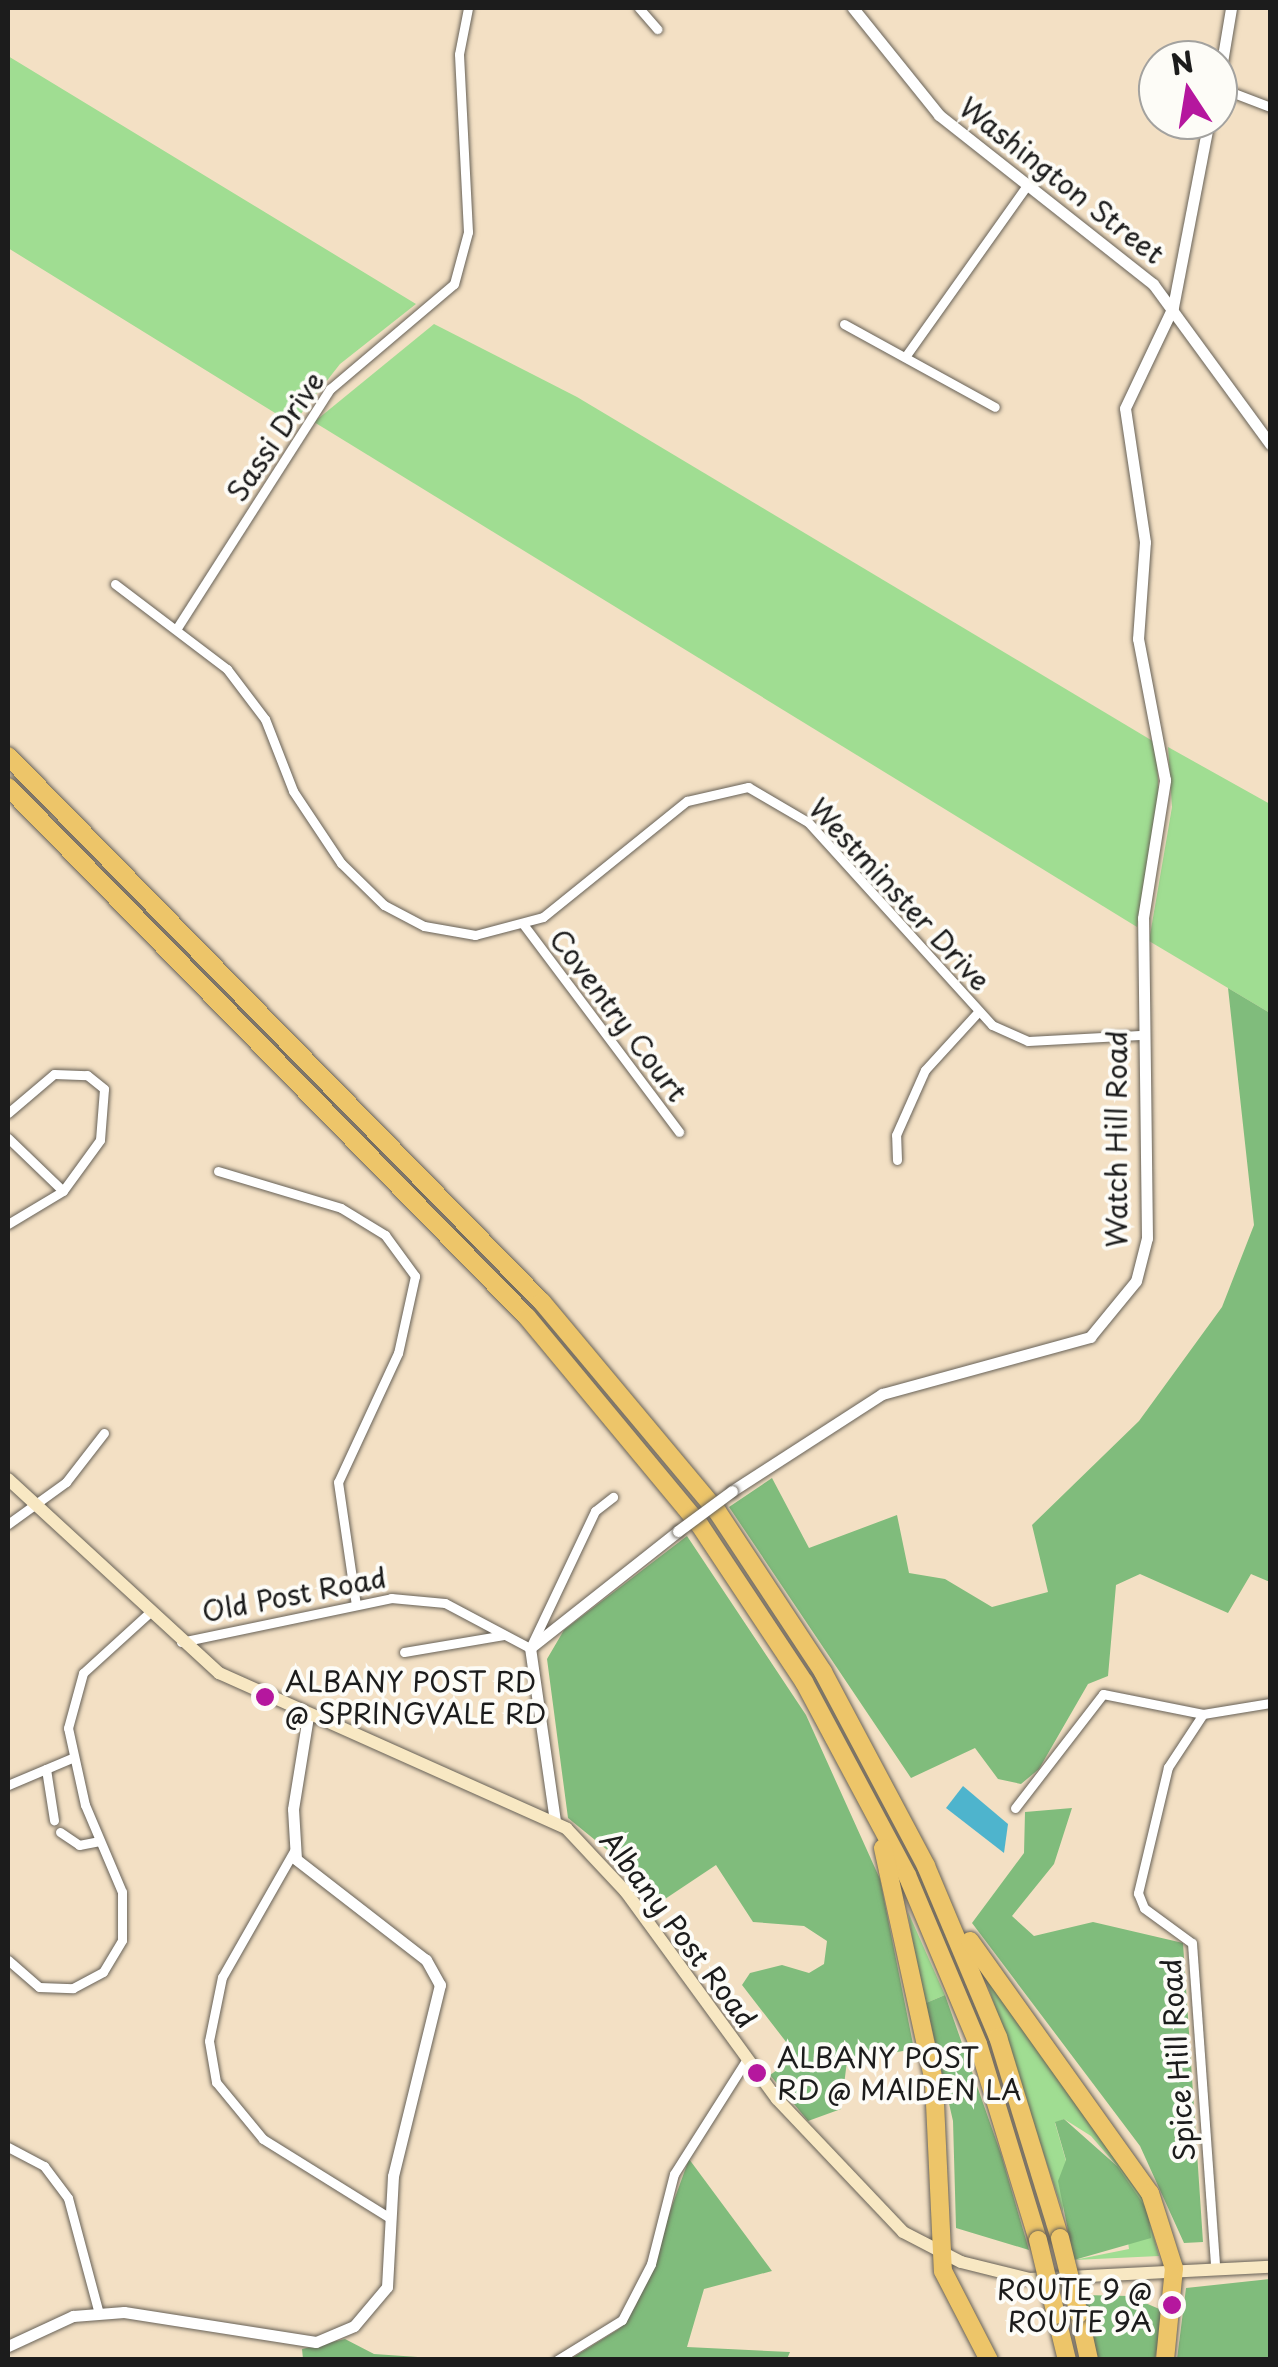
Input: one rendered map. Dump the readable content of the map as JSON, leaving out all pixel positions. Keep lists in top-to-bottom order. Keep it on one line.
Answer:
{"streets":{"main road":["Albany Post Road"],"street":["Washington Street","Sassi Drive","Westminster Drive","Coventry Court","Watch Hill Road","Old Post Road","Spice Hill Road"]},"crossings":[["Washington Street","Watch Hill Road"],["Sassi Drive","Westminster Drive"],["Westminster Drive","Coventry Court"],["Westminster Drive","Watch Hill Road"],["Watch Hill Road","Old Post Road"],["Old Post Road","Albany Post Road"],["Albany Post Road","Spice Hill Road"]],"places":["ALBANY POST RD @ SPRINGVALE RD","ALBANY POST RD @ MAIDEN LA","ROUTE 9 @ ROUTE 9A"],"north":"top"}
